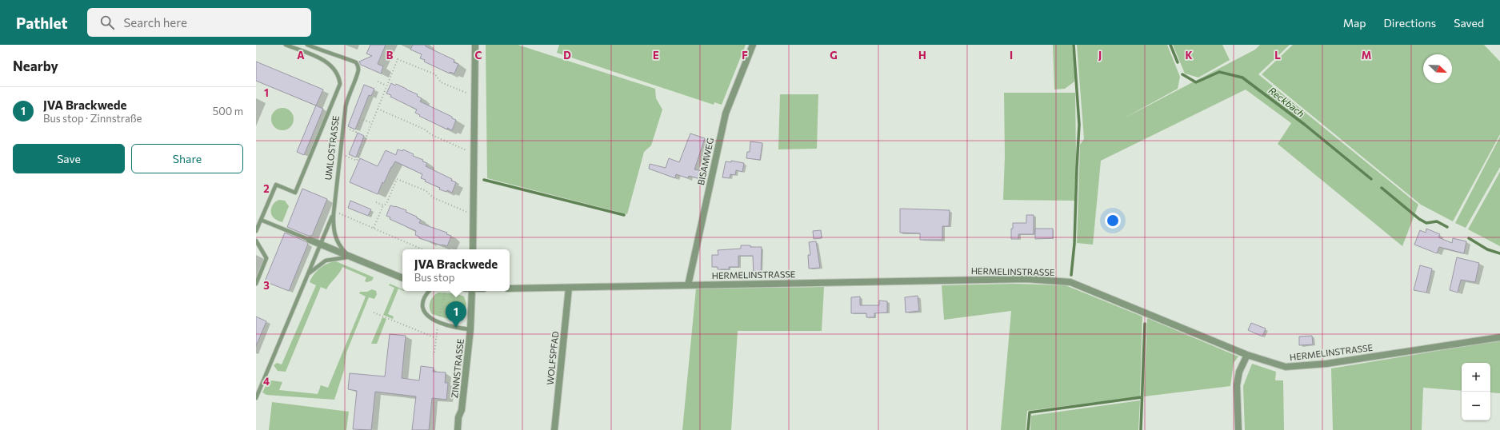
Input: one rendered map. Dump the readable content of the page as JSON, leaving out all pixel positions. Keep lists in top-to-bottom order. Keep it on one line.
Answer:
{"streets":{"street":["BISAMWEG","HERMELINSTRASSE","WOLFSPFAD","ZINNSTRASSE"],"lane":["UMLOSTRASSE"]},"crossings":[["BISAMWEG","HERMELINSTRASSE"],["HERMELINSTRASSE","WOLFSPFAD"]],"water":["Reckbach"],"north":"bottom right","page":{"header":"Pathlet","search":"Search here","nav":["Map","Directions","Saved"],"heading":"Nearby","list":[{"mark":"1","name":"JVA Brackwede","note":"Bus stop · Zinnstraße","value":"500 m"}],"buttons":["Save","Share"],"popup":["JVA Brackwede","Bus stop"],"pins":"1","map_buttons":["+","−"]},"grid":{"columns":["A","B","C","D","E","F","G","H","I","J","K","L","M"],"rows":["1","2","3","4"]}}
